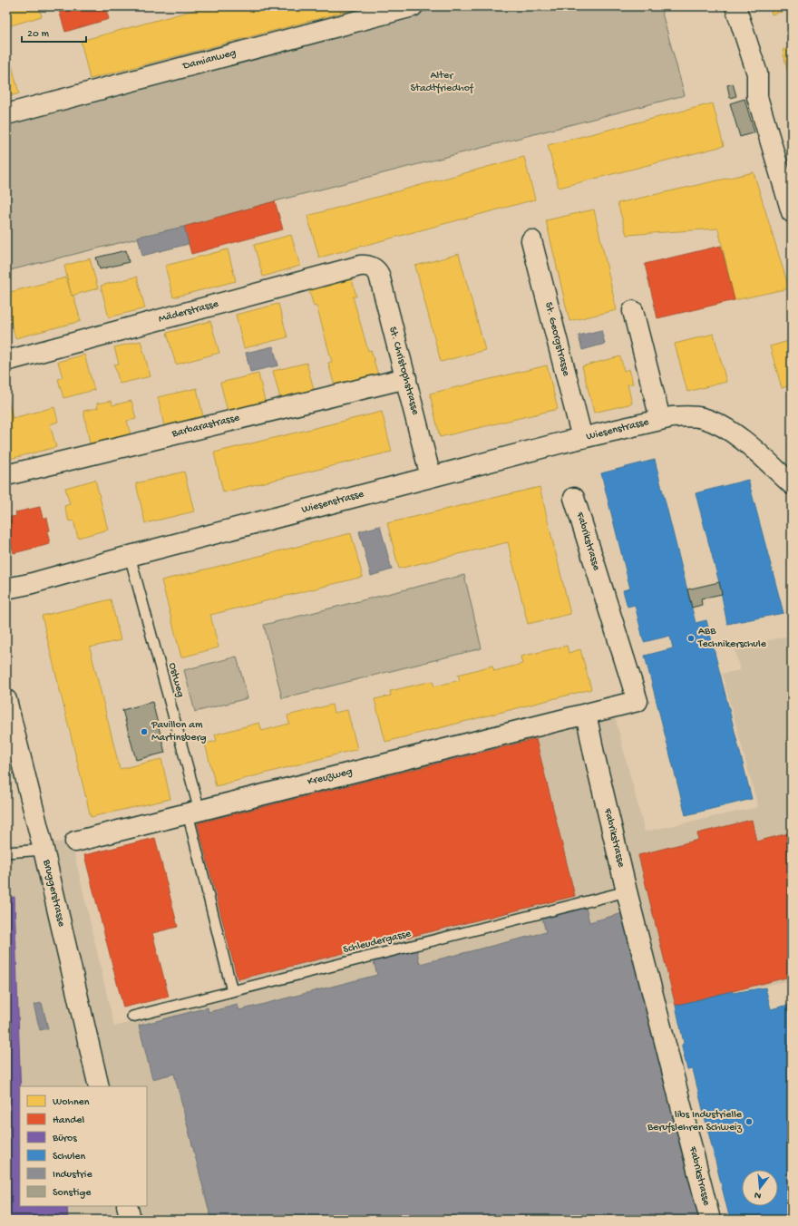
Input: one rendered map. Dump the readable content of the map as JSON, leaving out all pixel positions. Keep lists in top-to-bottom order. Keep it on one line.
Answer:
{"streets":{"street":["Damianweg","Mäderstrasse","St. Georgstrasse","St. Christophstrasse","Barbarastrasse","Wiesenstrasse","Fabrikstrasse","Kreuzweg","Bruggerstrasse"],"lane":["Ostweg","Schleudergasse"]},"crossings":[["Mäderstrasse","St. Christophstrasse"],["St. Georgstrasse","Wiesenstrasse"],["St. Christophstrasse","Barbarastrasse"],["St. Christophstrasse","Wiesenstrasse"],["Wiesenstrasse","Ostweg"],["Fabrikstrasse","Kreuzweg"],["Fabrikstrasse","Schleudergasse"],["Ostweg","Kreuzweg"],["Ostweg","Schleudergasse"]],"parks":["Alter Stadtfriedhof"],"places":["ABB Technikerschule","Pavillon am Martinsberg","libs Industrielle Berufslehren Schweiz"],"legend":["Wohnen","Handel","Büros","Schulen","Industrie","Sonstige"],"scale_bar":"20 m","north":"bottom"}
